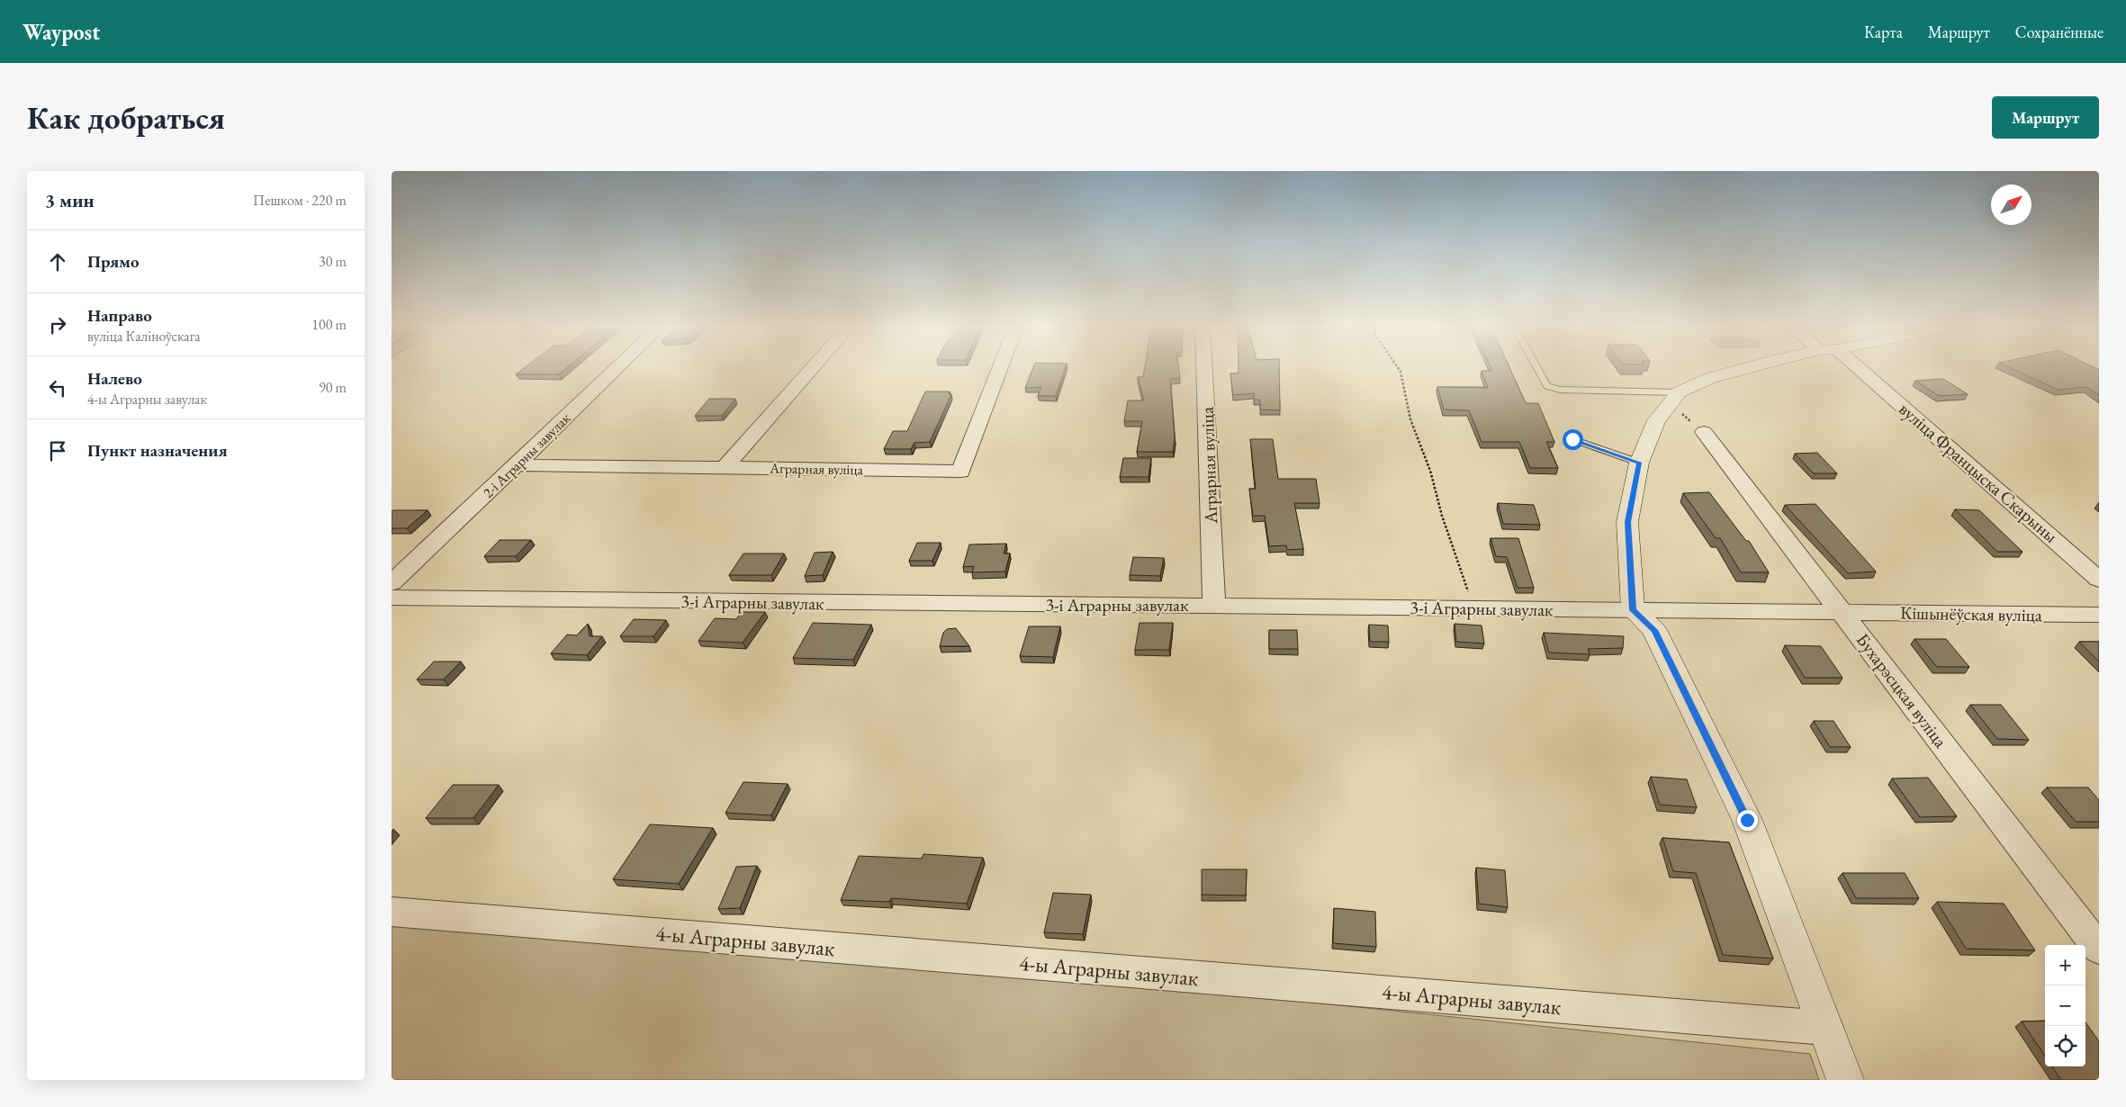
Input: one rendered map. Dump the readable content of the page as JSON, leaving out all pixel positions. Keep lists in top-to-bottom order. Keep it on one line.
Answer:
{"streets":{"street":["2-і Аграрны завулак","Аграрная вуліца","вуліца Францыска Скарыны","3-і Аграрны завулак","Кішынёўская вуліца","Бухарэсцкая вуліца","4-ы Аграрны завулак"]},"crossings":[["2-і Аграрны завулак","Аграрная вуліца"],["Аграрная вуліца","3-і Аграрны завулак"],["3-і Аграрны завулак","Кішынёўская вуліца"],["3-і Аграрны завулак","Бухарэсцкая вуліца"],["Кішынёўская вуліца","Бухарэсцкая вуліца"]],"north":"top right","page":{"header":"Waypost","nav":["Карта","Маршрут","Сохранённые"],"buttons":"Маршрут","title":"Как добраться","heading":["3 мин","Пешком · 220 m"],"list":[["Прямо","30 m"],["Направо","вуліца Каліноўскага","100 m"],["Налево","4-ы Аграрны завулак","90 m"],"Пункт назначения"],"map_buttons":["+","−"]}}
